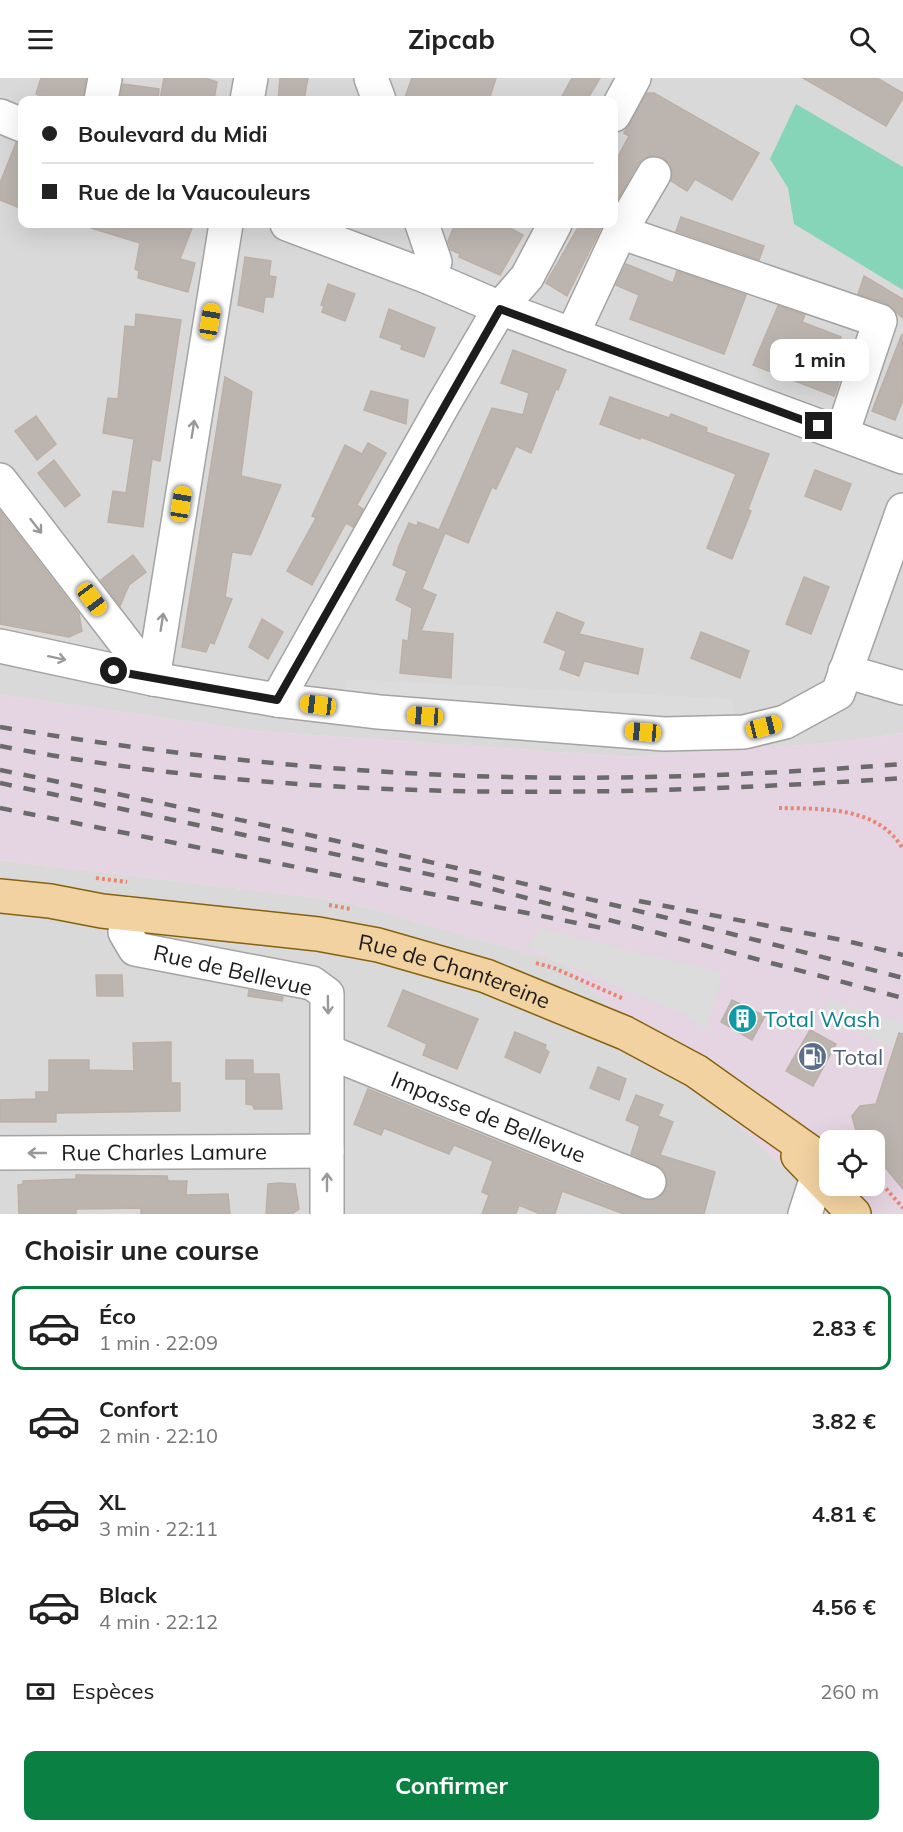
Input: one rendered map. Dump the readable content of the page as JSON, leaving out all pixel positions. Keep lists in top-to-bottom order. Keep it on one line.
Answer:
{"streets":{"main road":["Rue de Chantereine"],"street":["Rue de Bellevue","Impasse de Bellevue","Rue Charles Lamure"]},"crossings":[["Rue de Bellevue","Rue de Chantereine"],["Rue de Bellevue","Impasse de Bellevue"],["Rue de Bellevue","Rue Charles Lamure"]],"one_way":["Rue Charles Lamure"],"places":{"building":["Total Wash"],"fuel station":["Total"]},"page":{"header":"Zipcab","banner":["Boulevard du Midi","Rue de la Vaucouleurs"],"bubble":"1 min","heading":"Choisir une course","list":[{"name":"Éco","note":"1 min · 22:09","value":"2.83 €"},{"name":"Confort","note":"2 min · 22:10","value":"3.82 €"},{"name":"XL","note":"3 min · 22:11","value":"4.81 €"},{"name":"Black","note":"4 min · 22:12","value":"4.56 €"}],"pay":["Espèces","260 m"],"buttons":"Confirmer"}}
